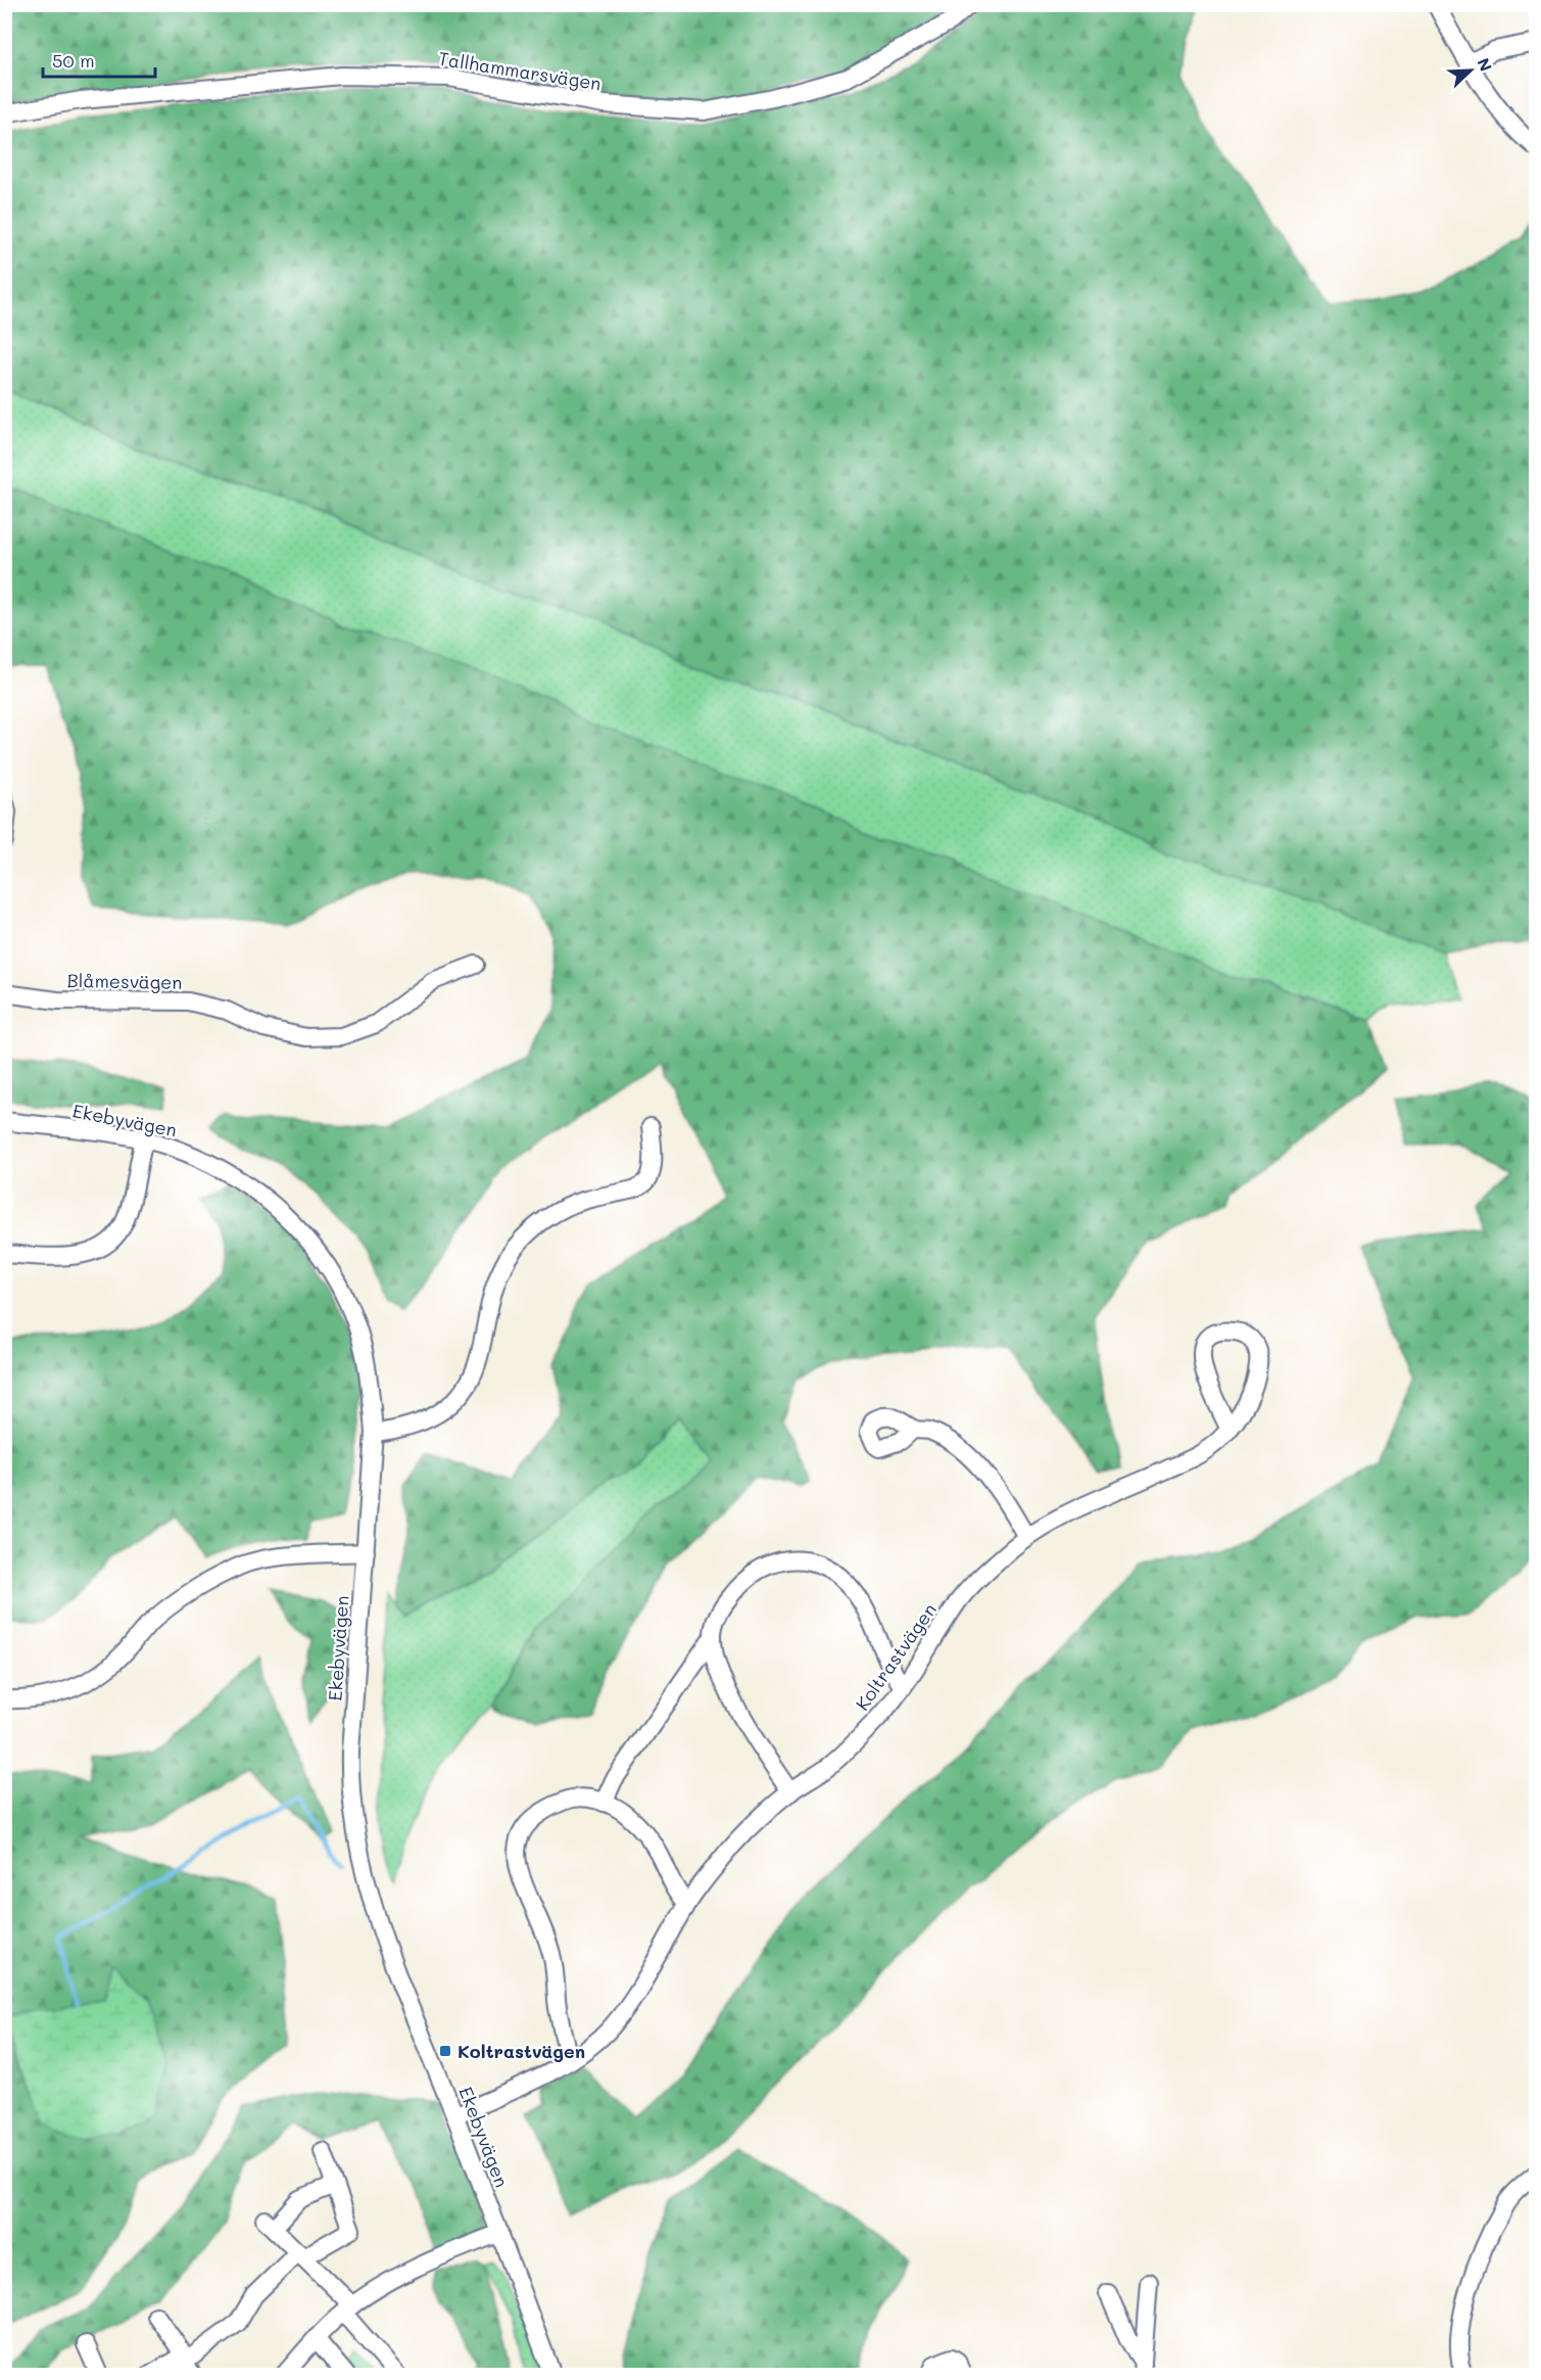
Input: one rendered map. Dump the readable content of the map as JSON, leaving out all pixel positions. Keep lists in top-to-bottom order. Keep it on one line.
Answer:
{"streets":{"street":["Tallhammarsvägen","Blåmesvägen","Ekebyvägen","Koltrastvägen"]},"crossings":[["Ekebyvägen","Koltrastvägen"]],"places":{"transit":["Koltrastvägen"]},"scale_bar":"50 m","north":"top right"}
